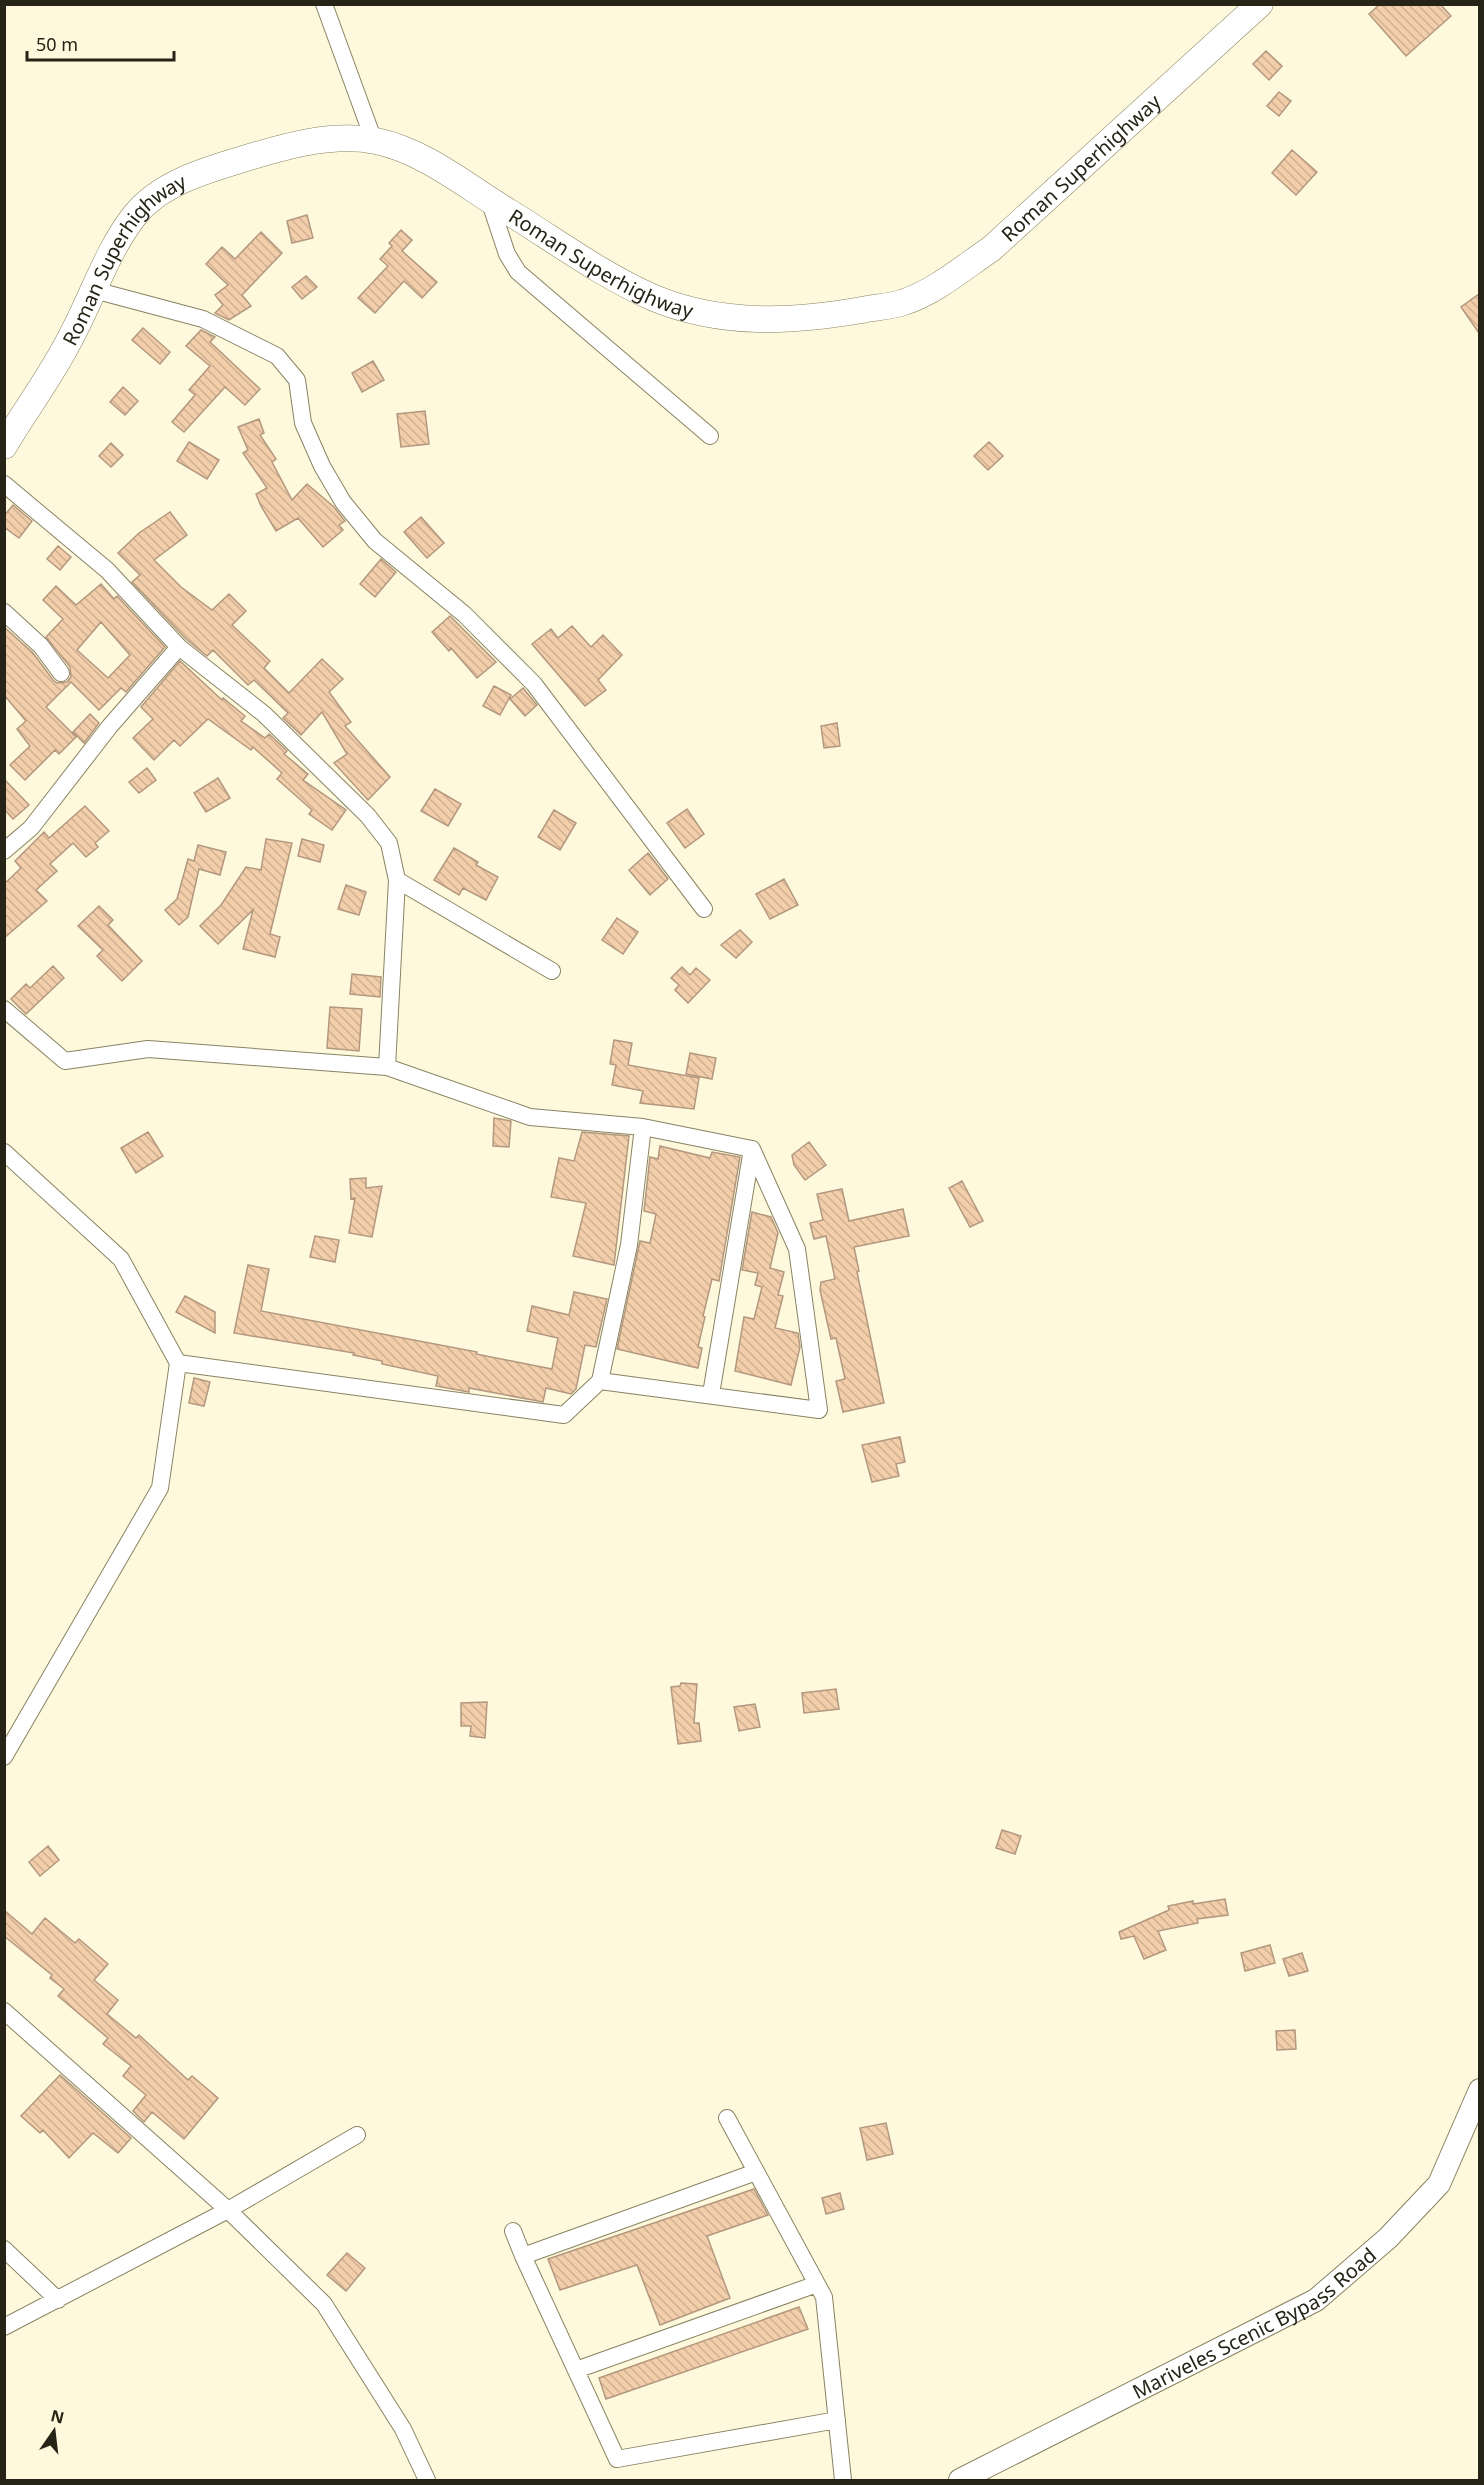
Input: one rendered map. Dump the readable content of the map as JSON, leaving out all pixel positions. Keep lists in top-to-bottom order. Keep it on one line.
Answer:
{"streets":{"main road":["Roman Superhighway","Mariveles Scenic Bypass Road"]},"scale_bar":"50 m","north":"top"}
